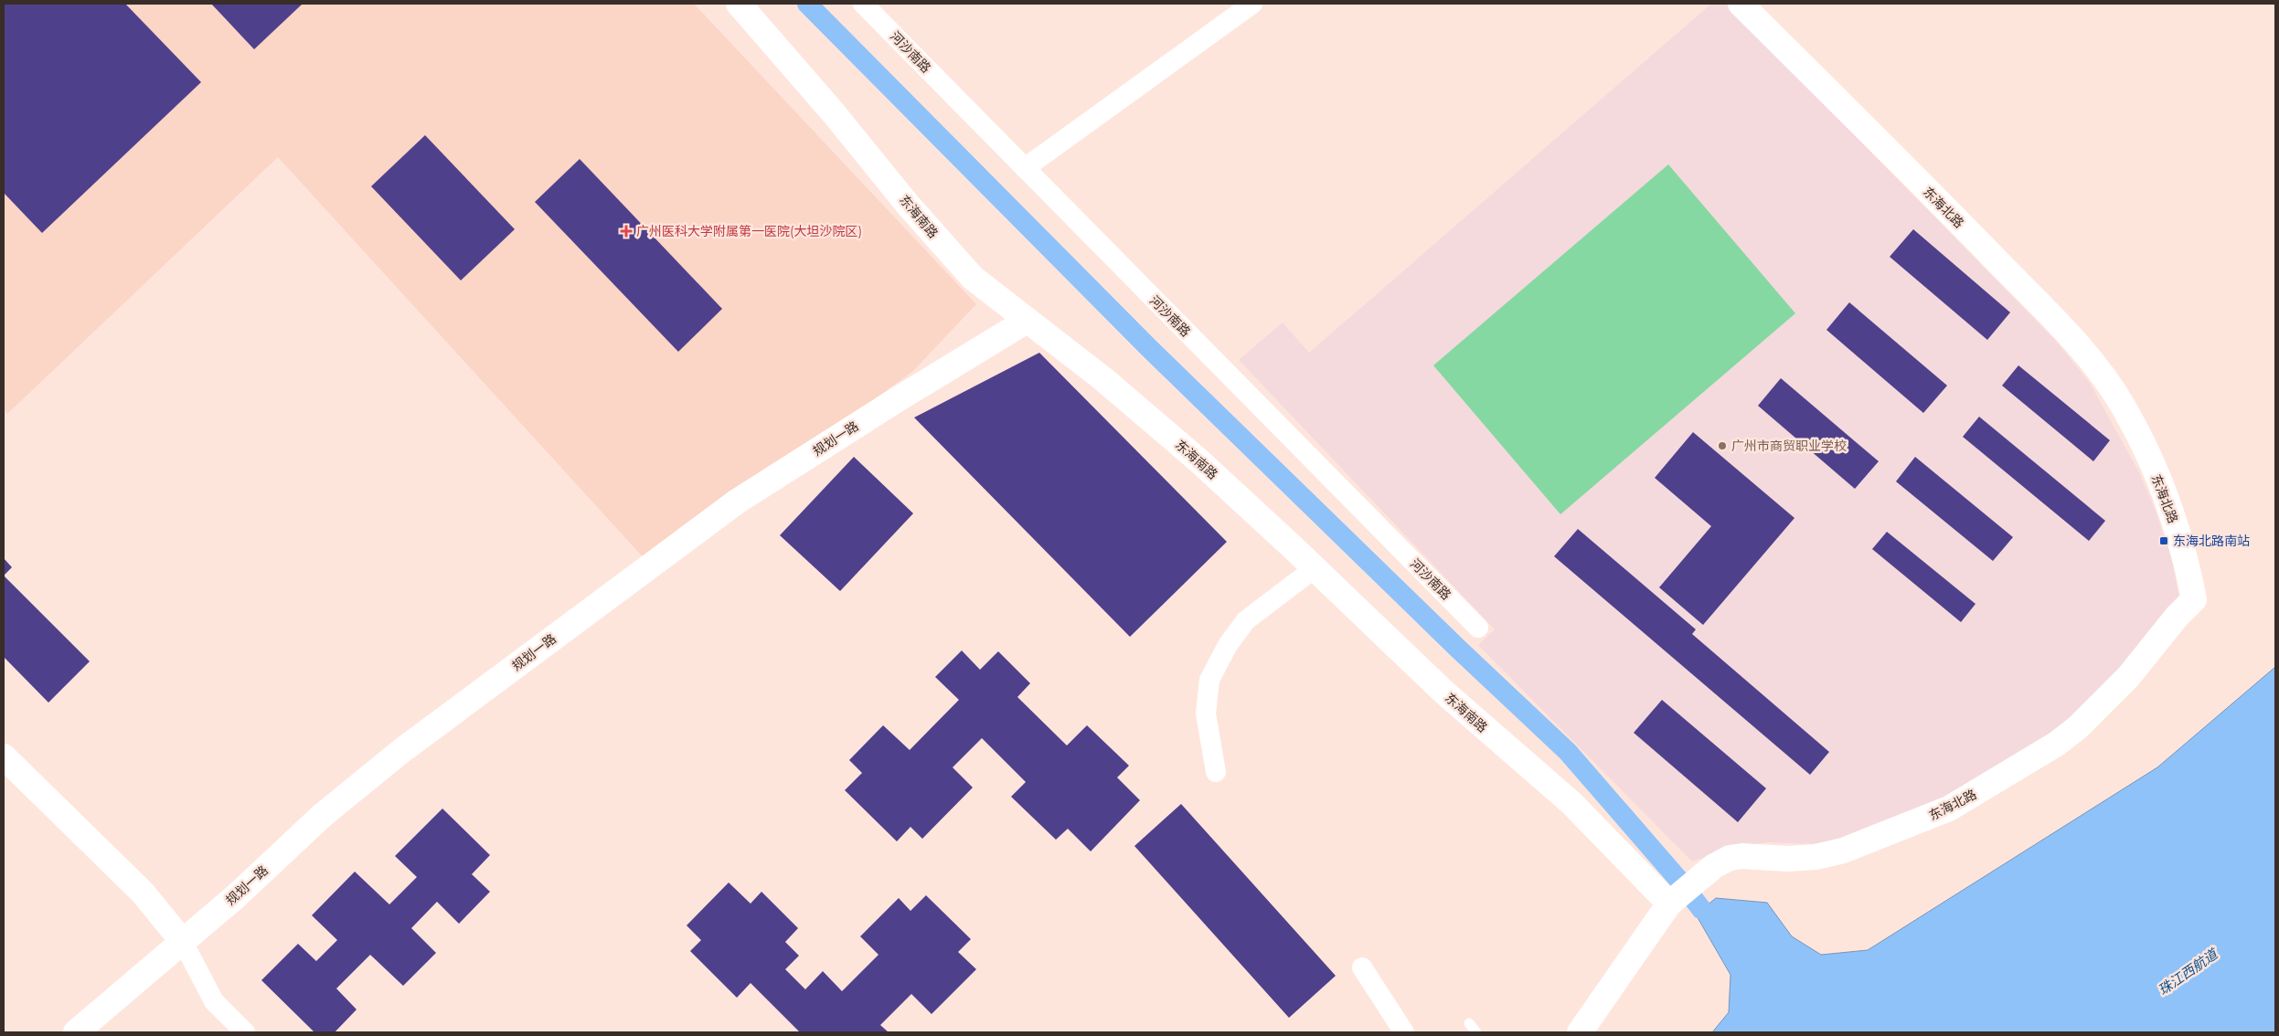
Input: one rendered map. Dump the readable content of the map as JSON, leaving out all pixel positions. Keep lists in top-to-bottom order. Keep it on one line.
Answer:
{"streets":{"street":["河沙南路","东海北路","东海南路","规划一路"]},"crossings":[["东海北路","东海南路"],["东海南路","规划一路"]],"water":["珠江西航道"],"places":{"health":["广州医科大学附属第一医院(大坦沙院区)"],"other":["广州市商贸职业学校"],"transit":["东海北路南站"]}}
